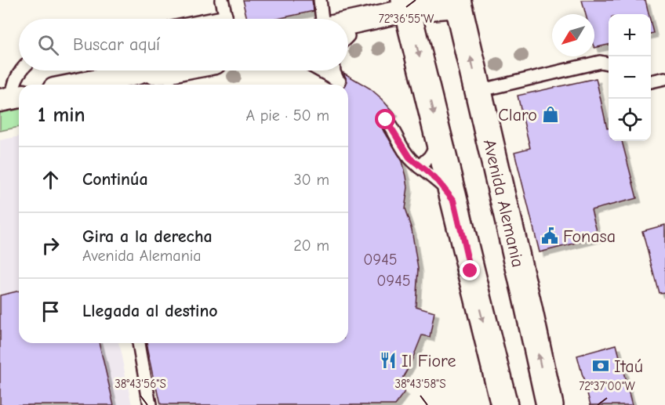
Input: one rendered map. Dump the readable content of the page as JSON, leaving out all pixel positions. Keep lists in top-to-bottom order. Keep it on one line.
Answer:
{"streets":{"main road":["Avenida Alemania"]},"places":{"shop":["Claro"],"public building":["Fonasa"],"restaurant":["Il Fiore"],"bank":["Itaú"]},"house_numbers":["0945","0945"],"north":"bottom left","page":{"map_buttons":["+","−"],"search":"Buscar aquí","heading":["1 min","A pie · 50 m"],"list":[["Continúa","30 m"],["Gira a la derecha","Avenida Alemania","20 m"],"Llegada al destino"]},"coordinates":["72°36'55\"W","38°43'56\"S","38°43'58\"S","72°37'00\"W"]}
